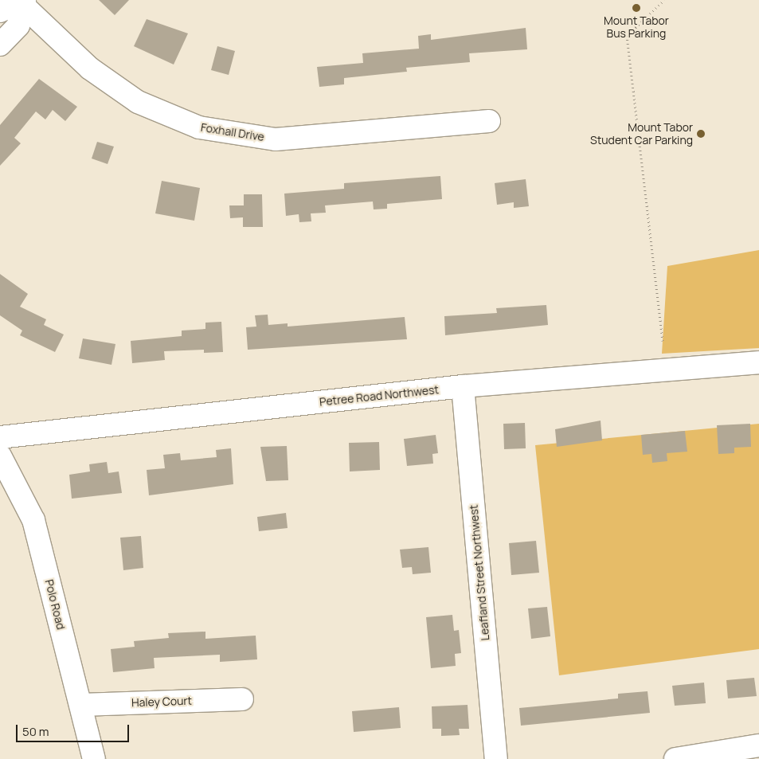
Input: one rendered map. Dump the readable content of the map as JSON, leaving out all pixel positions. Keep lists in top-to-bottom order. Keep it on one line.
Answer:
{"streets":{"street":["Foxhall Drive","Petree Road Northwest","Leafland Street Northwest","Polo Road","Haley Court"]},"crossings":[["Petree Road Northwest","Leafland Street Northwest"],["Polo Road","Haley Court"]],"places":["Mount Tabor Bus Parking","Mount Tabor Student Car Parking"],"scale_bar":"50 m"}
